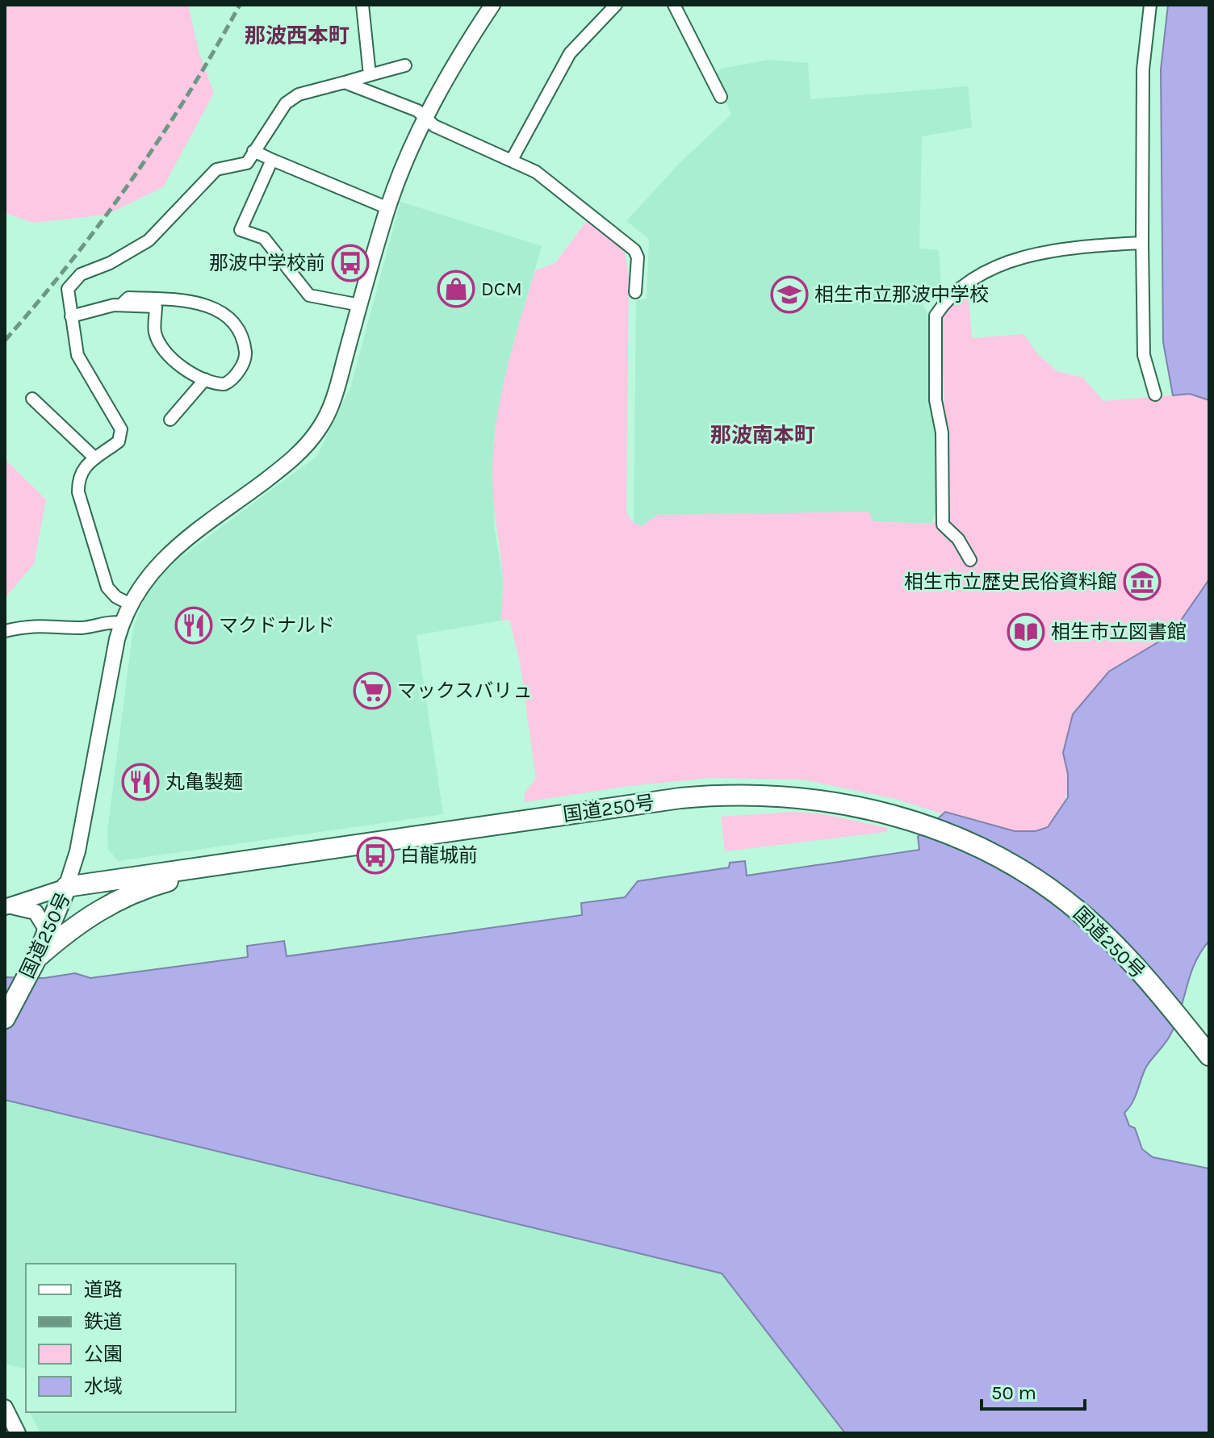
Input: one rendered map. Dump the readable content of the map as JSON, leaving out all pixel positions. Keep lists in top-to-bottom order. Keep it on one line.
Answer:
{"streets":{"highway":["国道250号"]},"districts":["那波西本町","那波南本町"],"places":{"bus stop":["那波中学校前","白龍城前"],"shop":["DCM"],"school or university":["相生市立那波中学校"],"museum":["相生市立歴史民俗資料館"],"restaurant":["マクドナルド","丸亀製麺"],"library":["相生市立図書館"],"supermarket":["マックスバリュ"]},"legend":["道路","鉄道","公園","水域"],"scale_bar":"50 m"}
